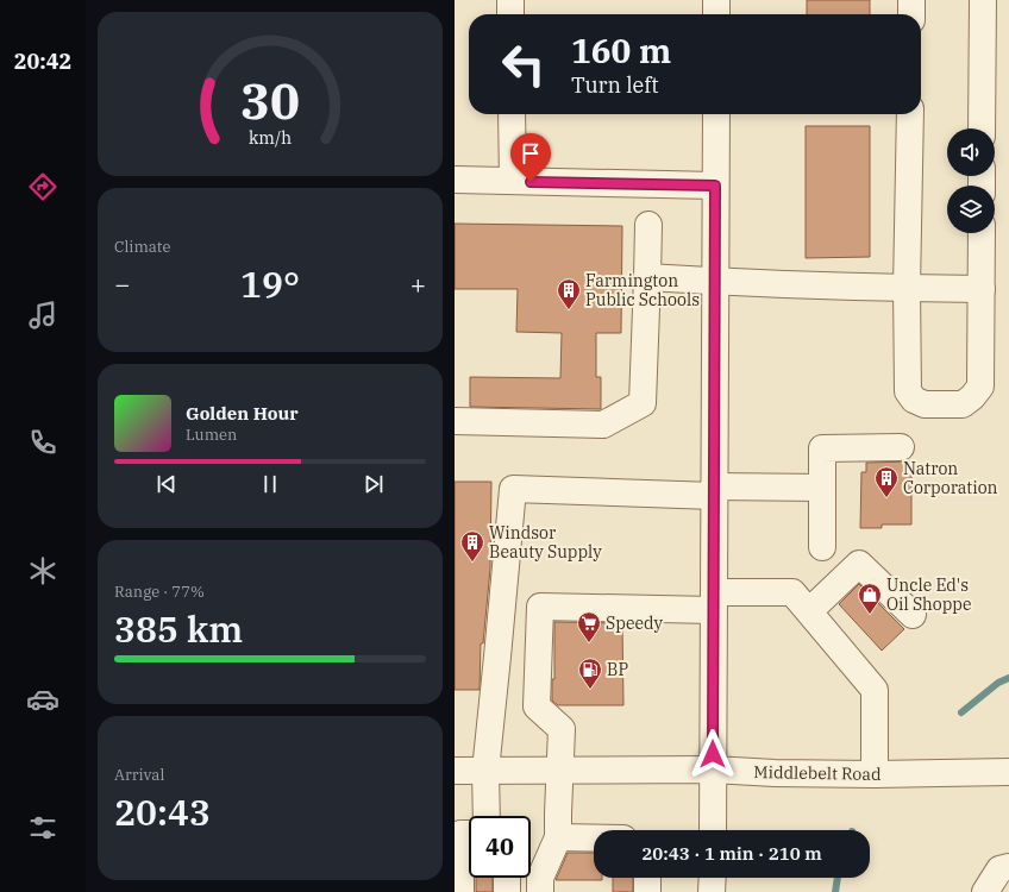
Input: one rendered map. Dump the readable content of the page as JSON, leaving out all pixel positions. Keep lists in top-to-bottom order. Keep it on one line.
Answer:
{"streets":{"street":["Middlebelt Road"]},"places":{"building":["Farmington Public Schools","Natron Corporation","Windsor Beauty Supply"],"shop":["Uncle Ed's Oil Shoppe"],"supermarket":["Speedy"],"fuel station":["BP"]},"page":{"tabs":"20:42","turn":["160 m","Turn left"],"tile":["Climate",["Range · 77%","385 km"],["Arrival","20:43"]],"heat":["−","19°","+"],"song":["Golden Hour","Lumen"],"limit":"40","trip":"20:43 · 1 min · 210 m","gauge":["30","km/h"]}}
